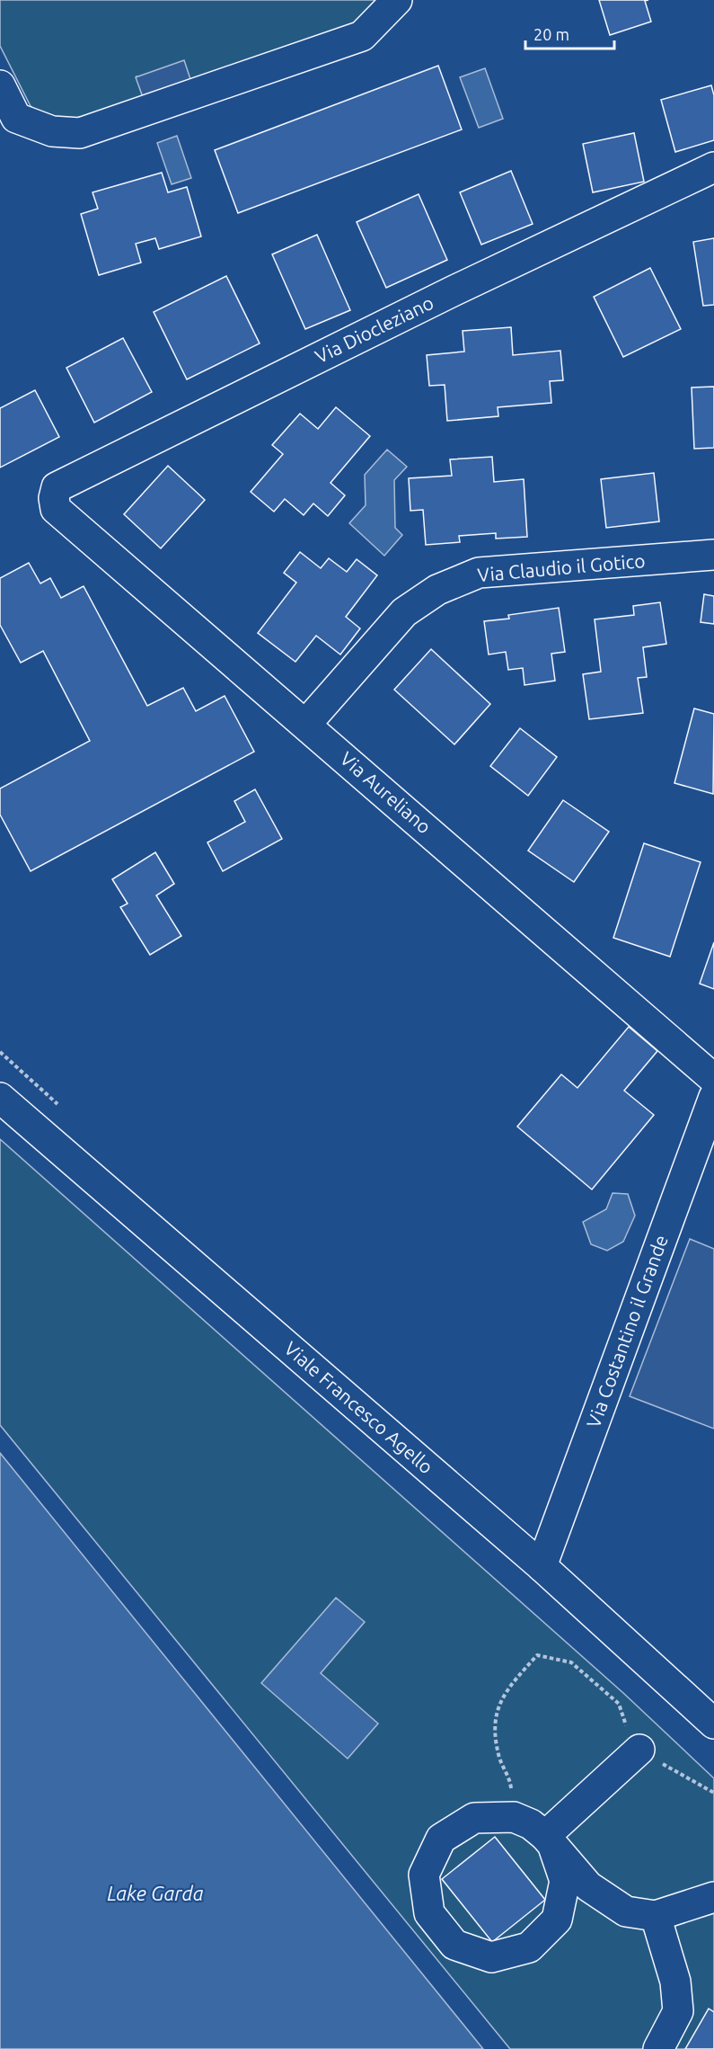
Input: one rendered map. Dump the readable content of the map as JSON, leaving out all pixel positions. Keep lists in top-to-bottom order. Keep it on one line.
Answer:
{"streets":{"street":["Via Diocleziano","Via Claudio il Gotico","Via Aureliano","Via Costantino il Grande","Viale Francesco Agello"]},"crossings":[["Via Diocleziano","Via Aureliano"],["Via Claudio il Gotico","Via Aureliano"],["Via Costantino il Grande","Viale Francesco Agello"]],"water":["Lake Garda"],"scale_bar":"20 m"}
